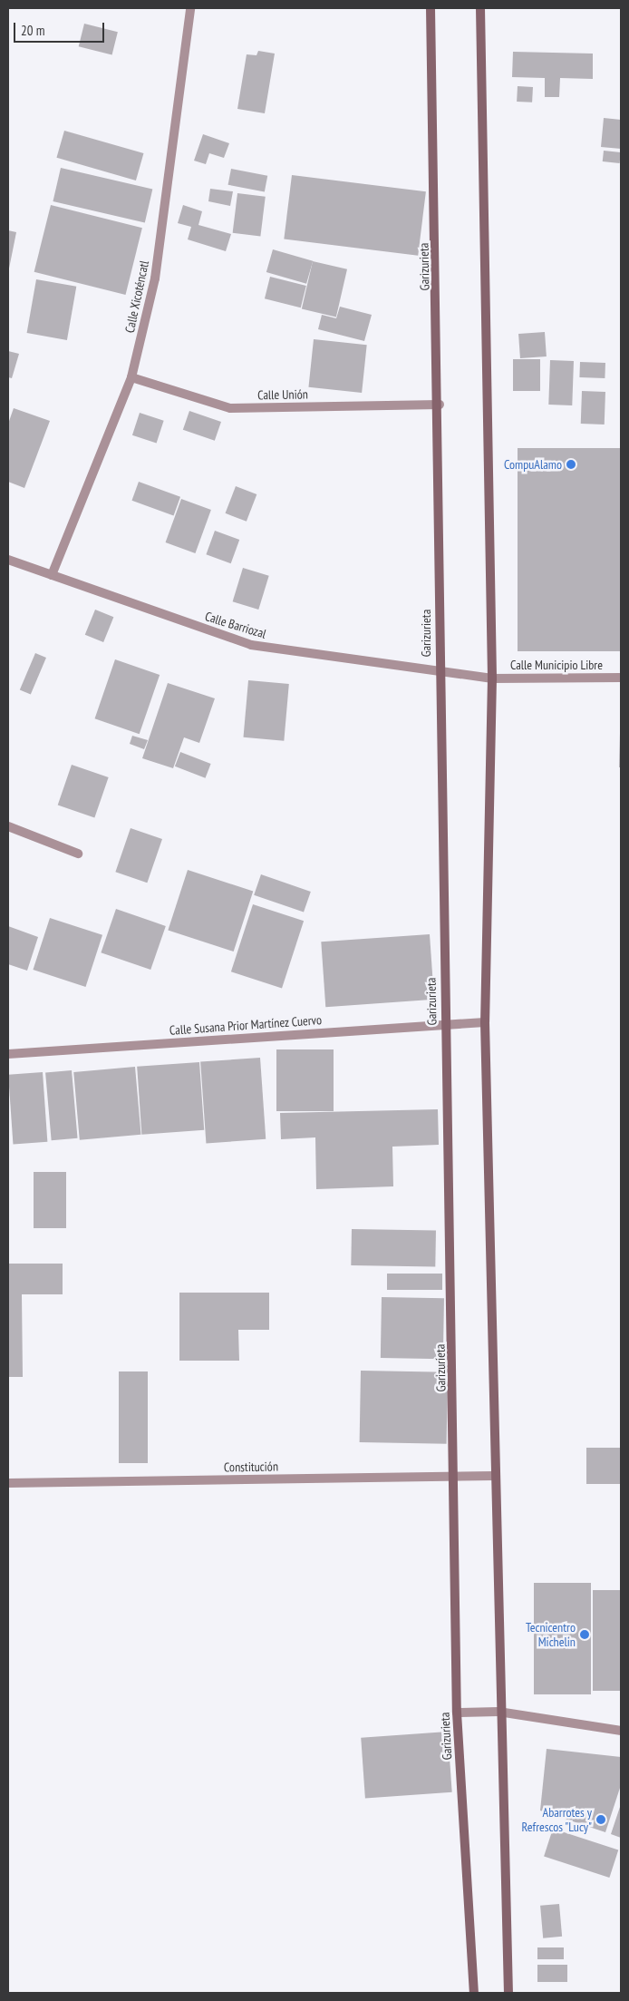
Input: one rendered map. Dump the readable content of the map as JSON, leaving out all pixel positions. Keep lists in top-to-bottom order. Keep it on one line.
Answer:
{"streets":{"main road":["Garizurieta"],"street":["Calle Xicoténcatl","Calle Unión","Calle Barriozal","Calle Municipio Libre","Calle Susana Prior Martínez Cuervo","Constitución"]},"crossings":[["Garizurieta","Calle Unión"],["Garizurieta","Calle Barriozal"],["Garizurieta","Calle Susana Prior Martínez Cuervo"],["Garizurieta","Constitución"],["Calle Xicoténcatl","Calle Unión"],["Calle Xicoténcatl","Calle Barriozal"],["Calle Barriozal","Calle Municipio Libre"]],"places":["CompuAlamo","Tecnicentro Michelin","Abarrotes y Refrescos \"Lucy\""],"scale_bar":"20 m"}
